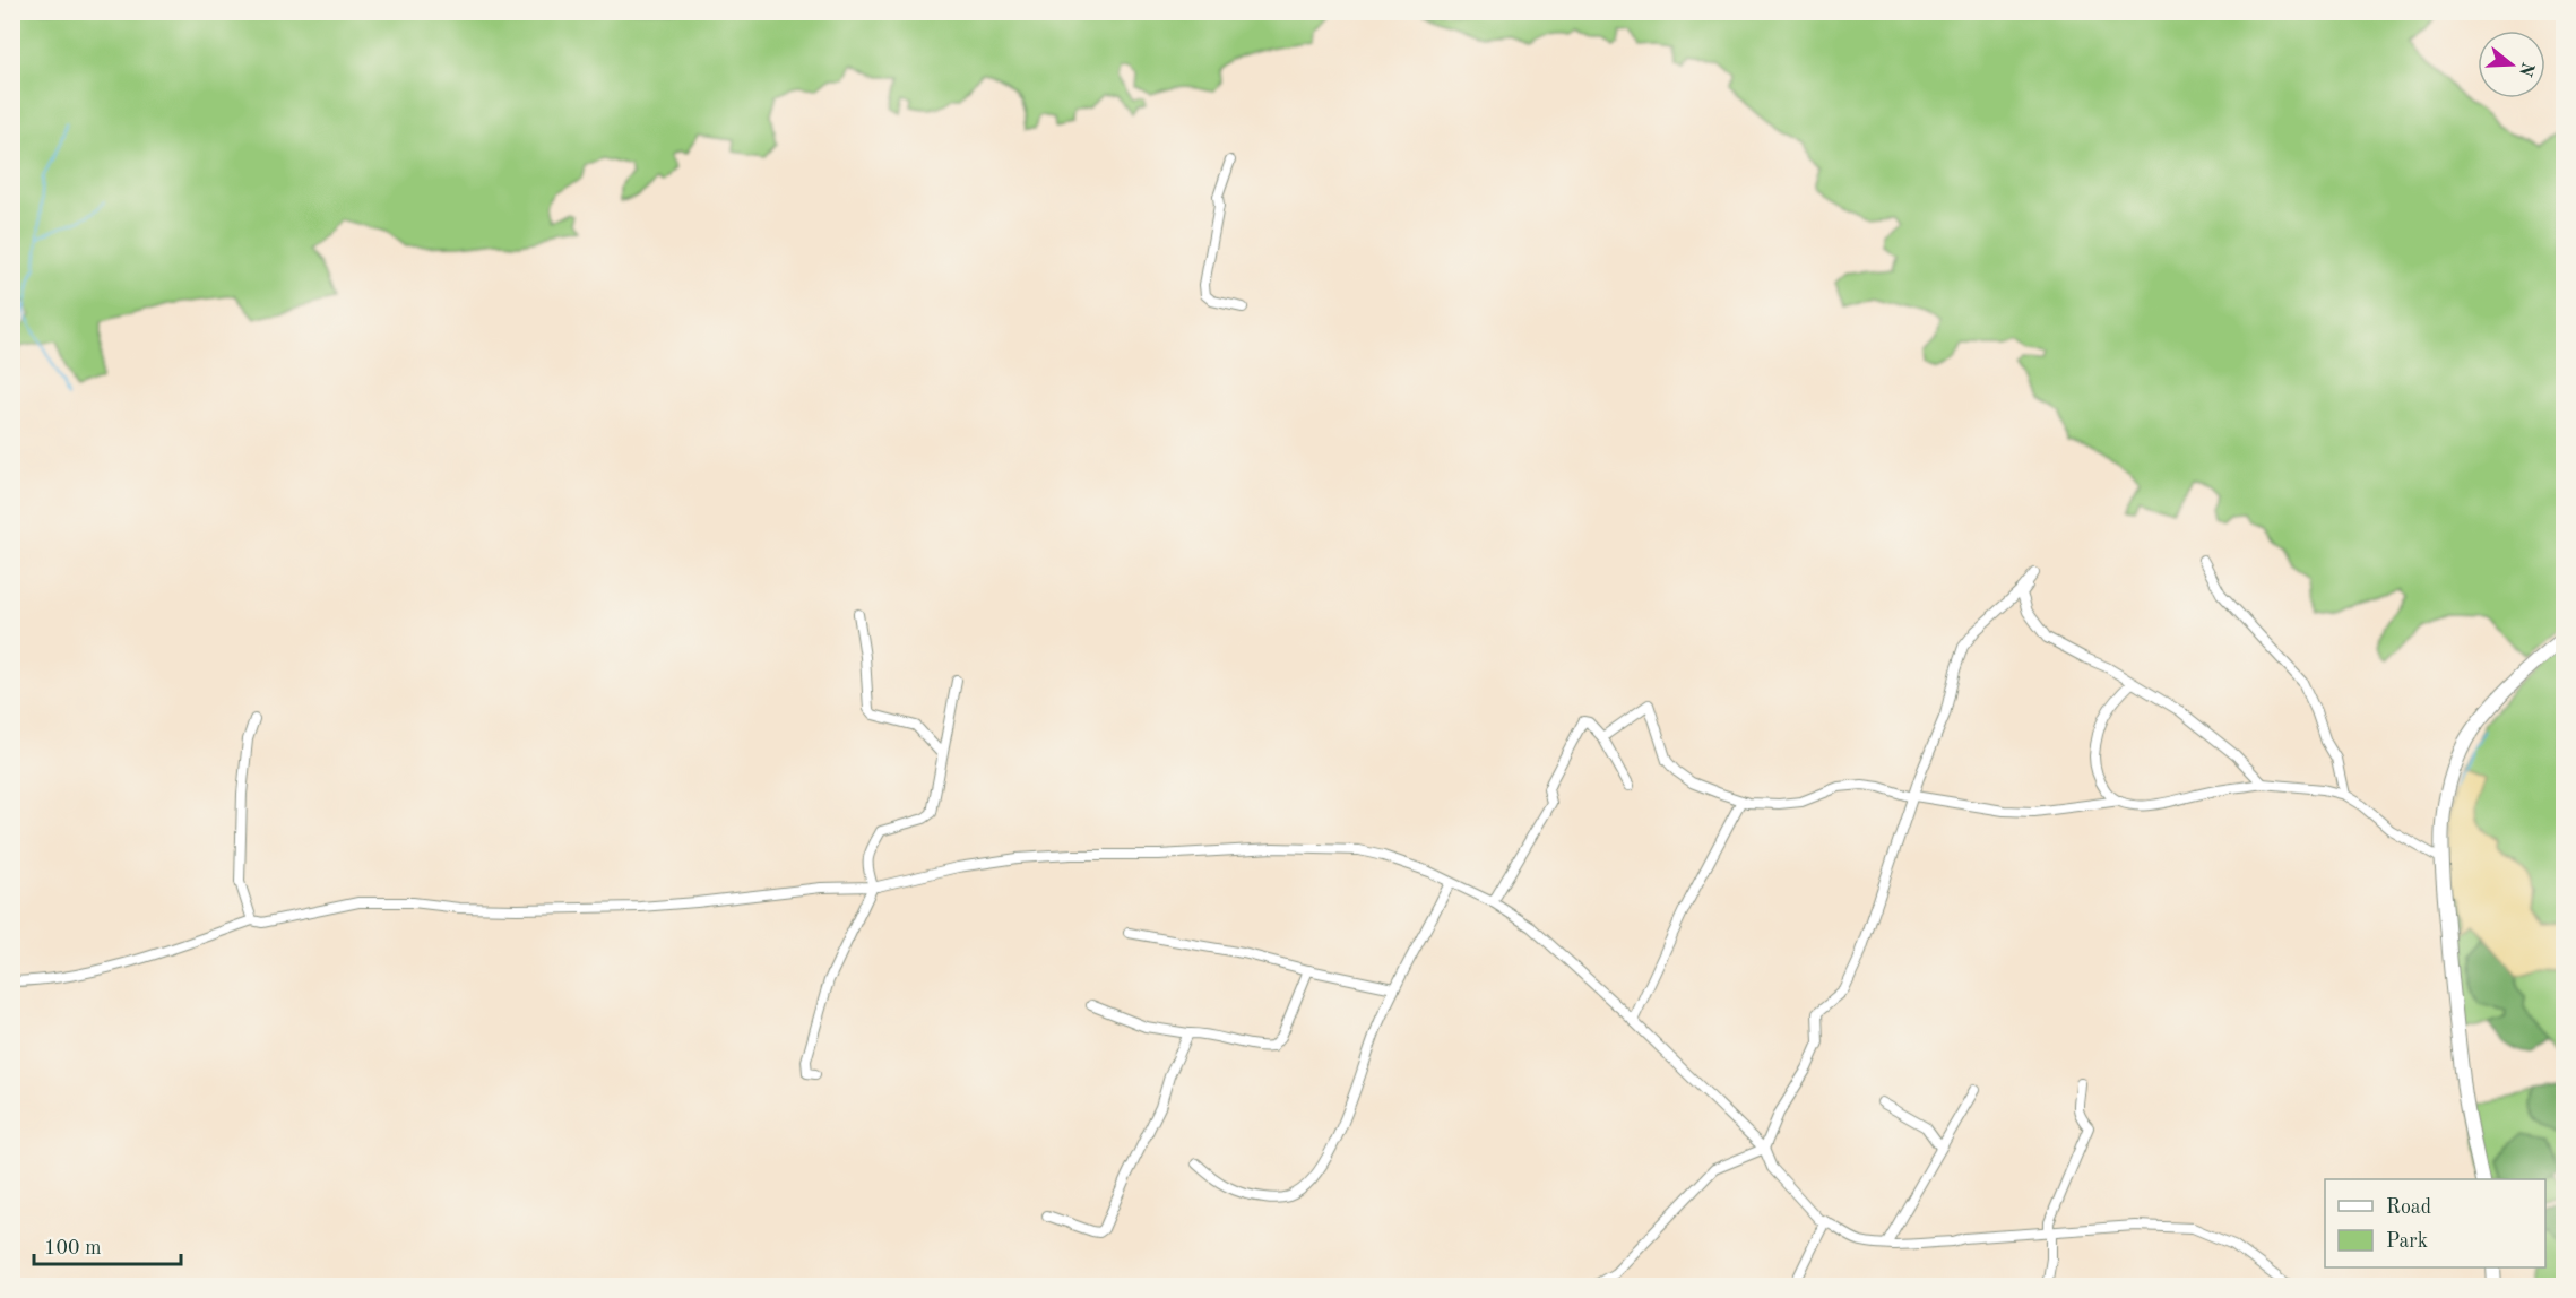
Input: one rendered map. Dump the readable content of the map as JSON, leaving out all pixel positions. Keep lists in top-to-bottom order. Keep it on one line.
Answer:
{"legend":["Road","Park"],"scale_bar":"100 m","north":"right"}
